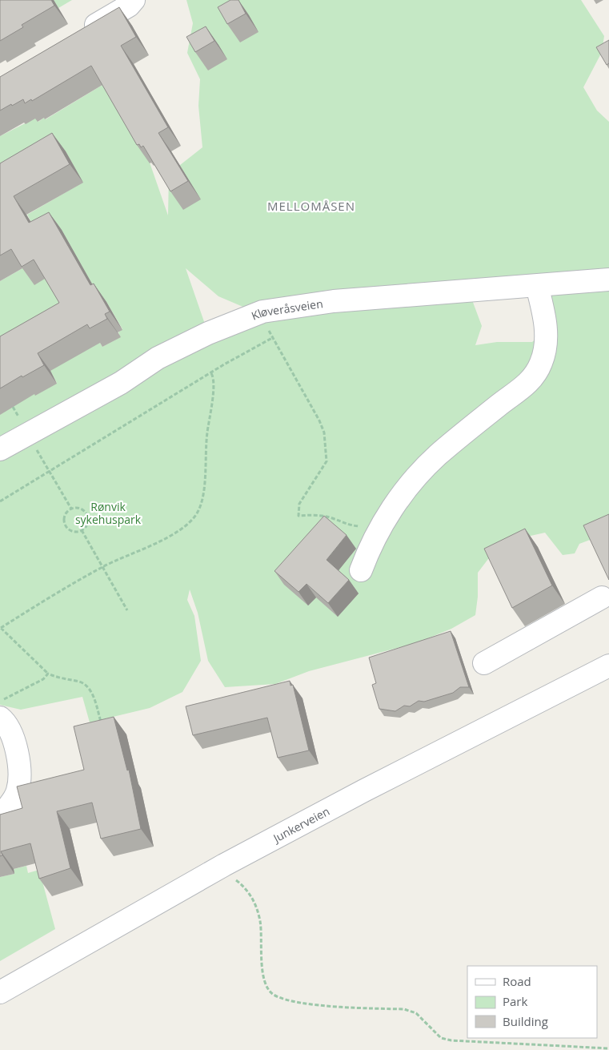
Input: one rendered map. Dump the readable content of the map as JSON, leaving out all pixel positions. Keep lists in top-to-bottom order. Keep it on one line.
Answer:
{"streets":{"street":["Kløveråsveien","Junkerveien"]},"districts":["MELLOMÅSEN"],"parks":["Rønvik sykehuspark"],"legend":["Road","Park","Building"]}
